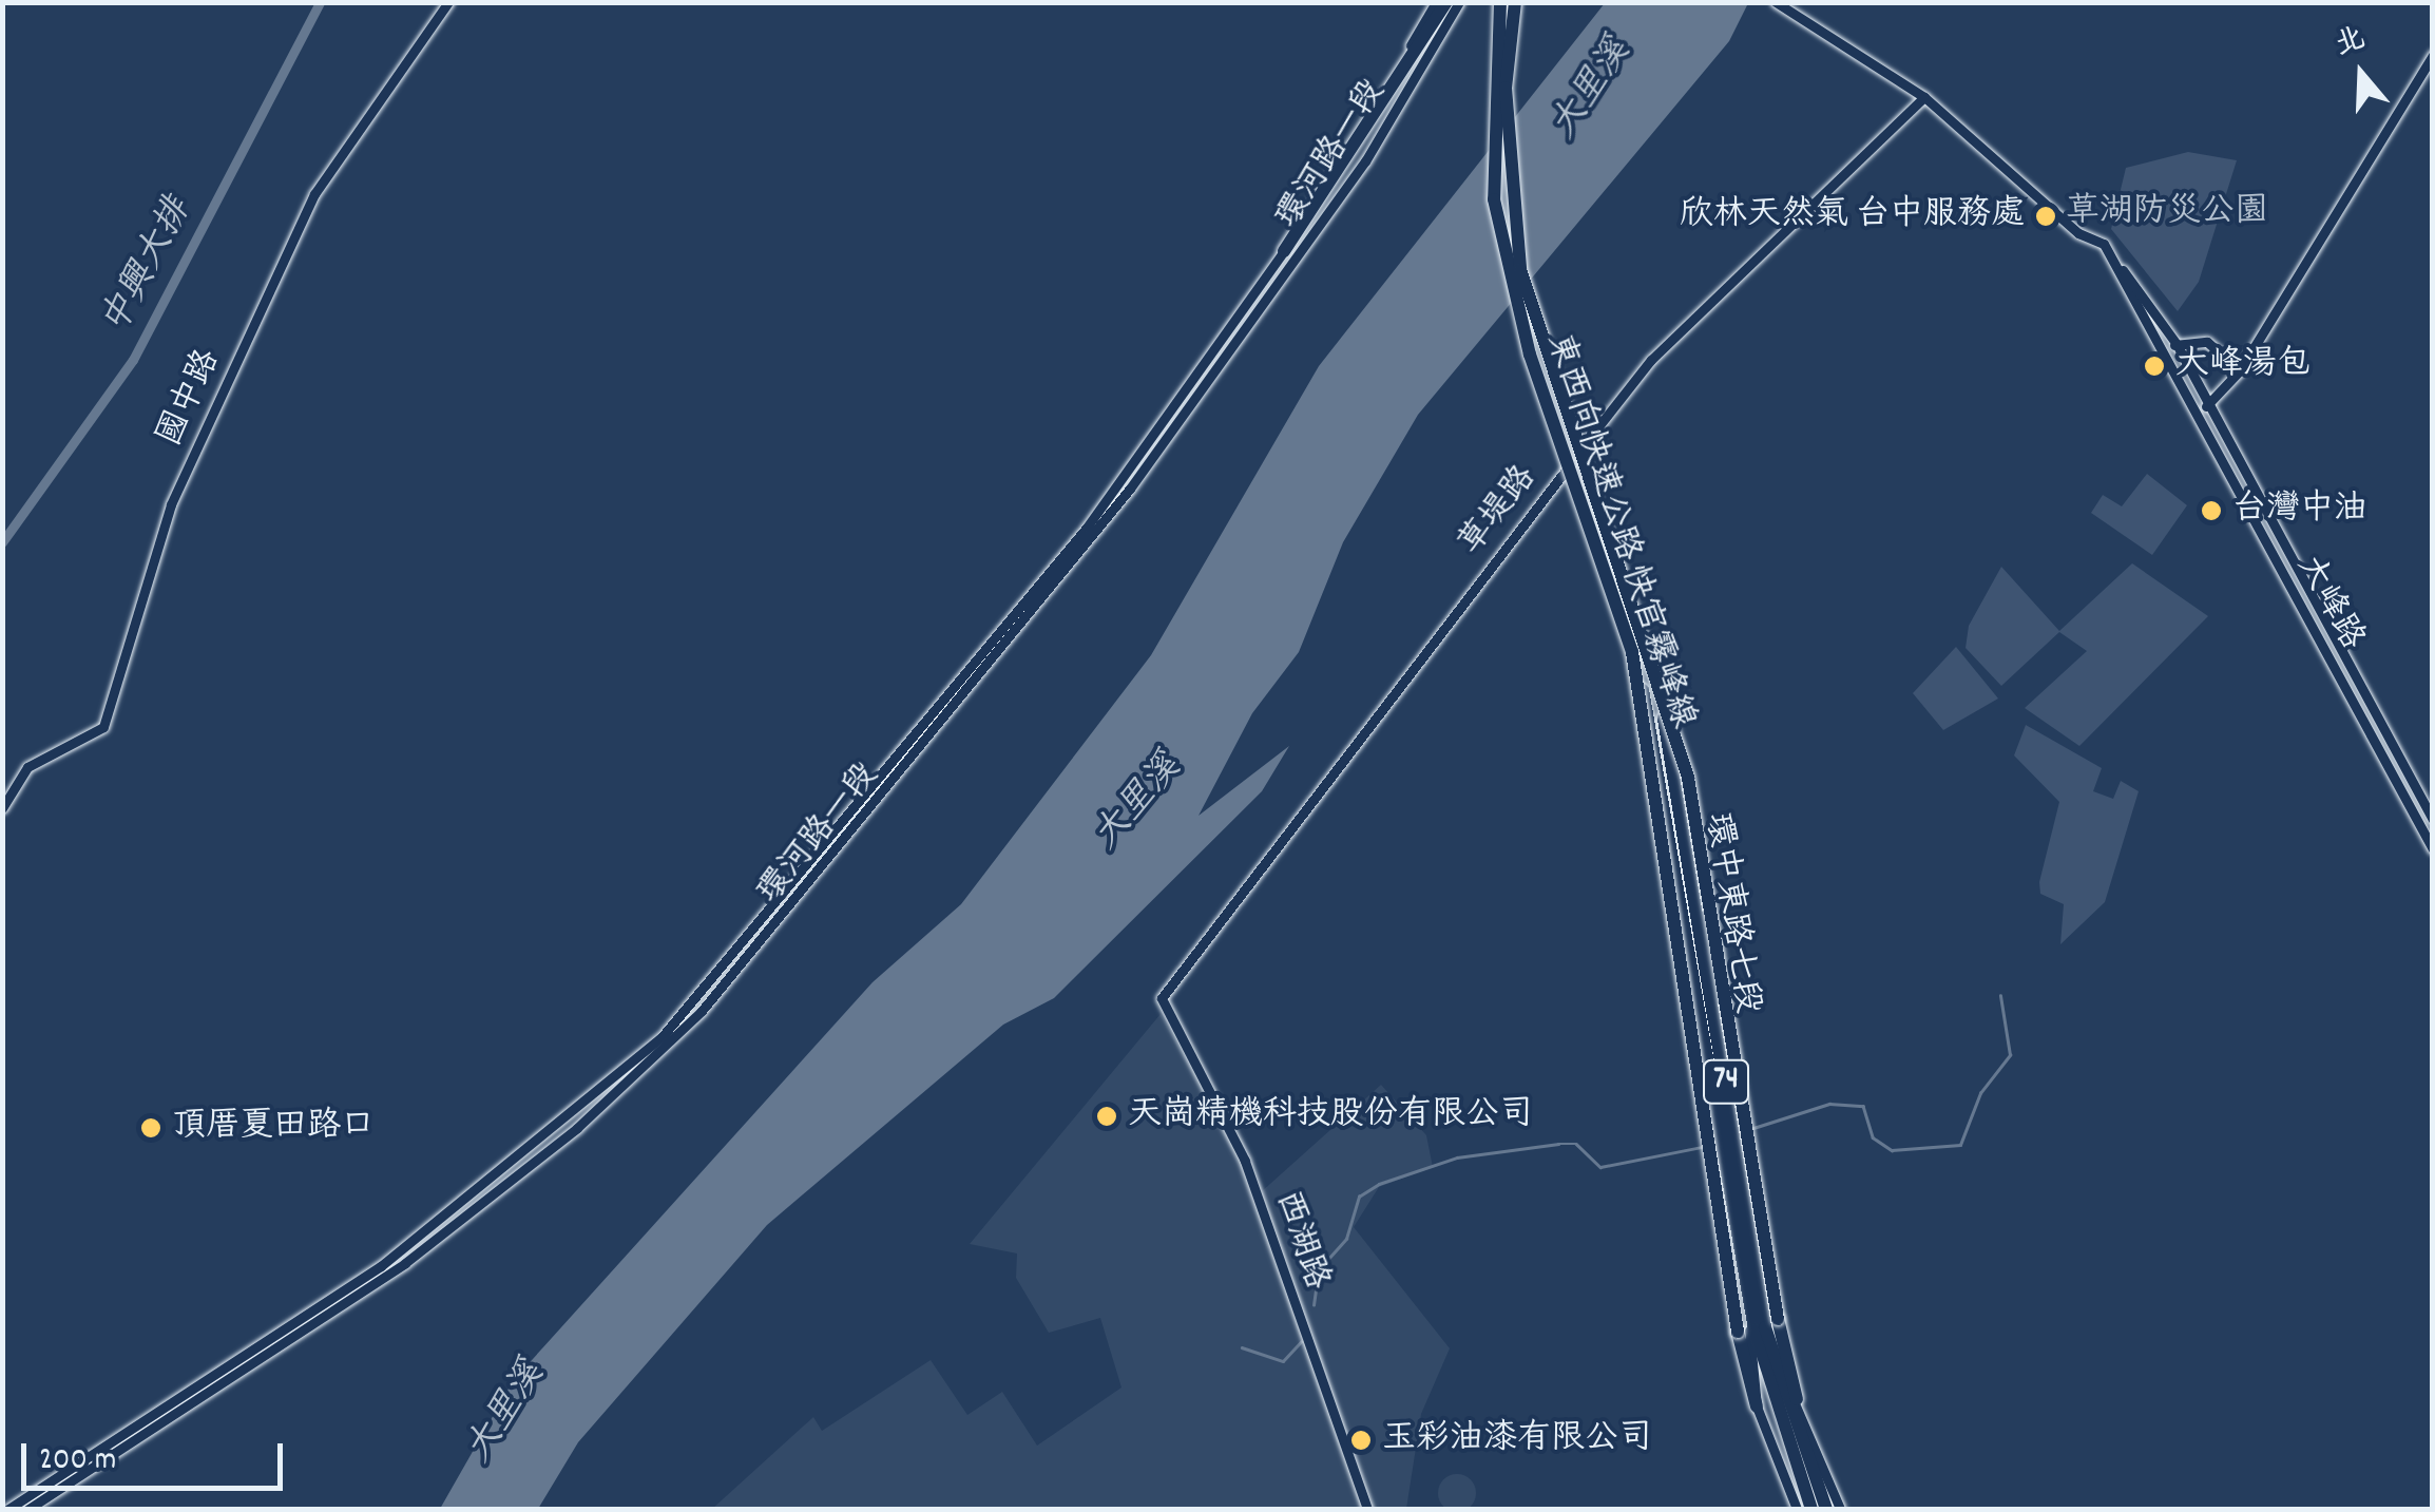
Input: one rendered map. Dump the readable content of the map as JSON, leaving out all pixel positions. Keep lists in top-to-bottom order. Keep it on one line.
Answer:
{"streets":{"highway":["東西向快速公路 快官霧峰線","74"],"street":["環河路一段","國中路","草堤路","大峰路","環中東路七段","西湖路"]},"crossings":[["草堤路","大峰路"],["草堤路","環中東路七段"],["草堤路","西湖路"]],"water":["大里溪","中興大排"],"parks":["草湖防災公園"],"places":["欣林天然氣 台中服務處","大峰湯包","台灣中油","天崗精機科技股份有限公司","頂厝夏田路口","玉彩油漆有限公司"],"scale_bar":"200 m","north":"top"}
